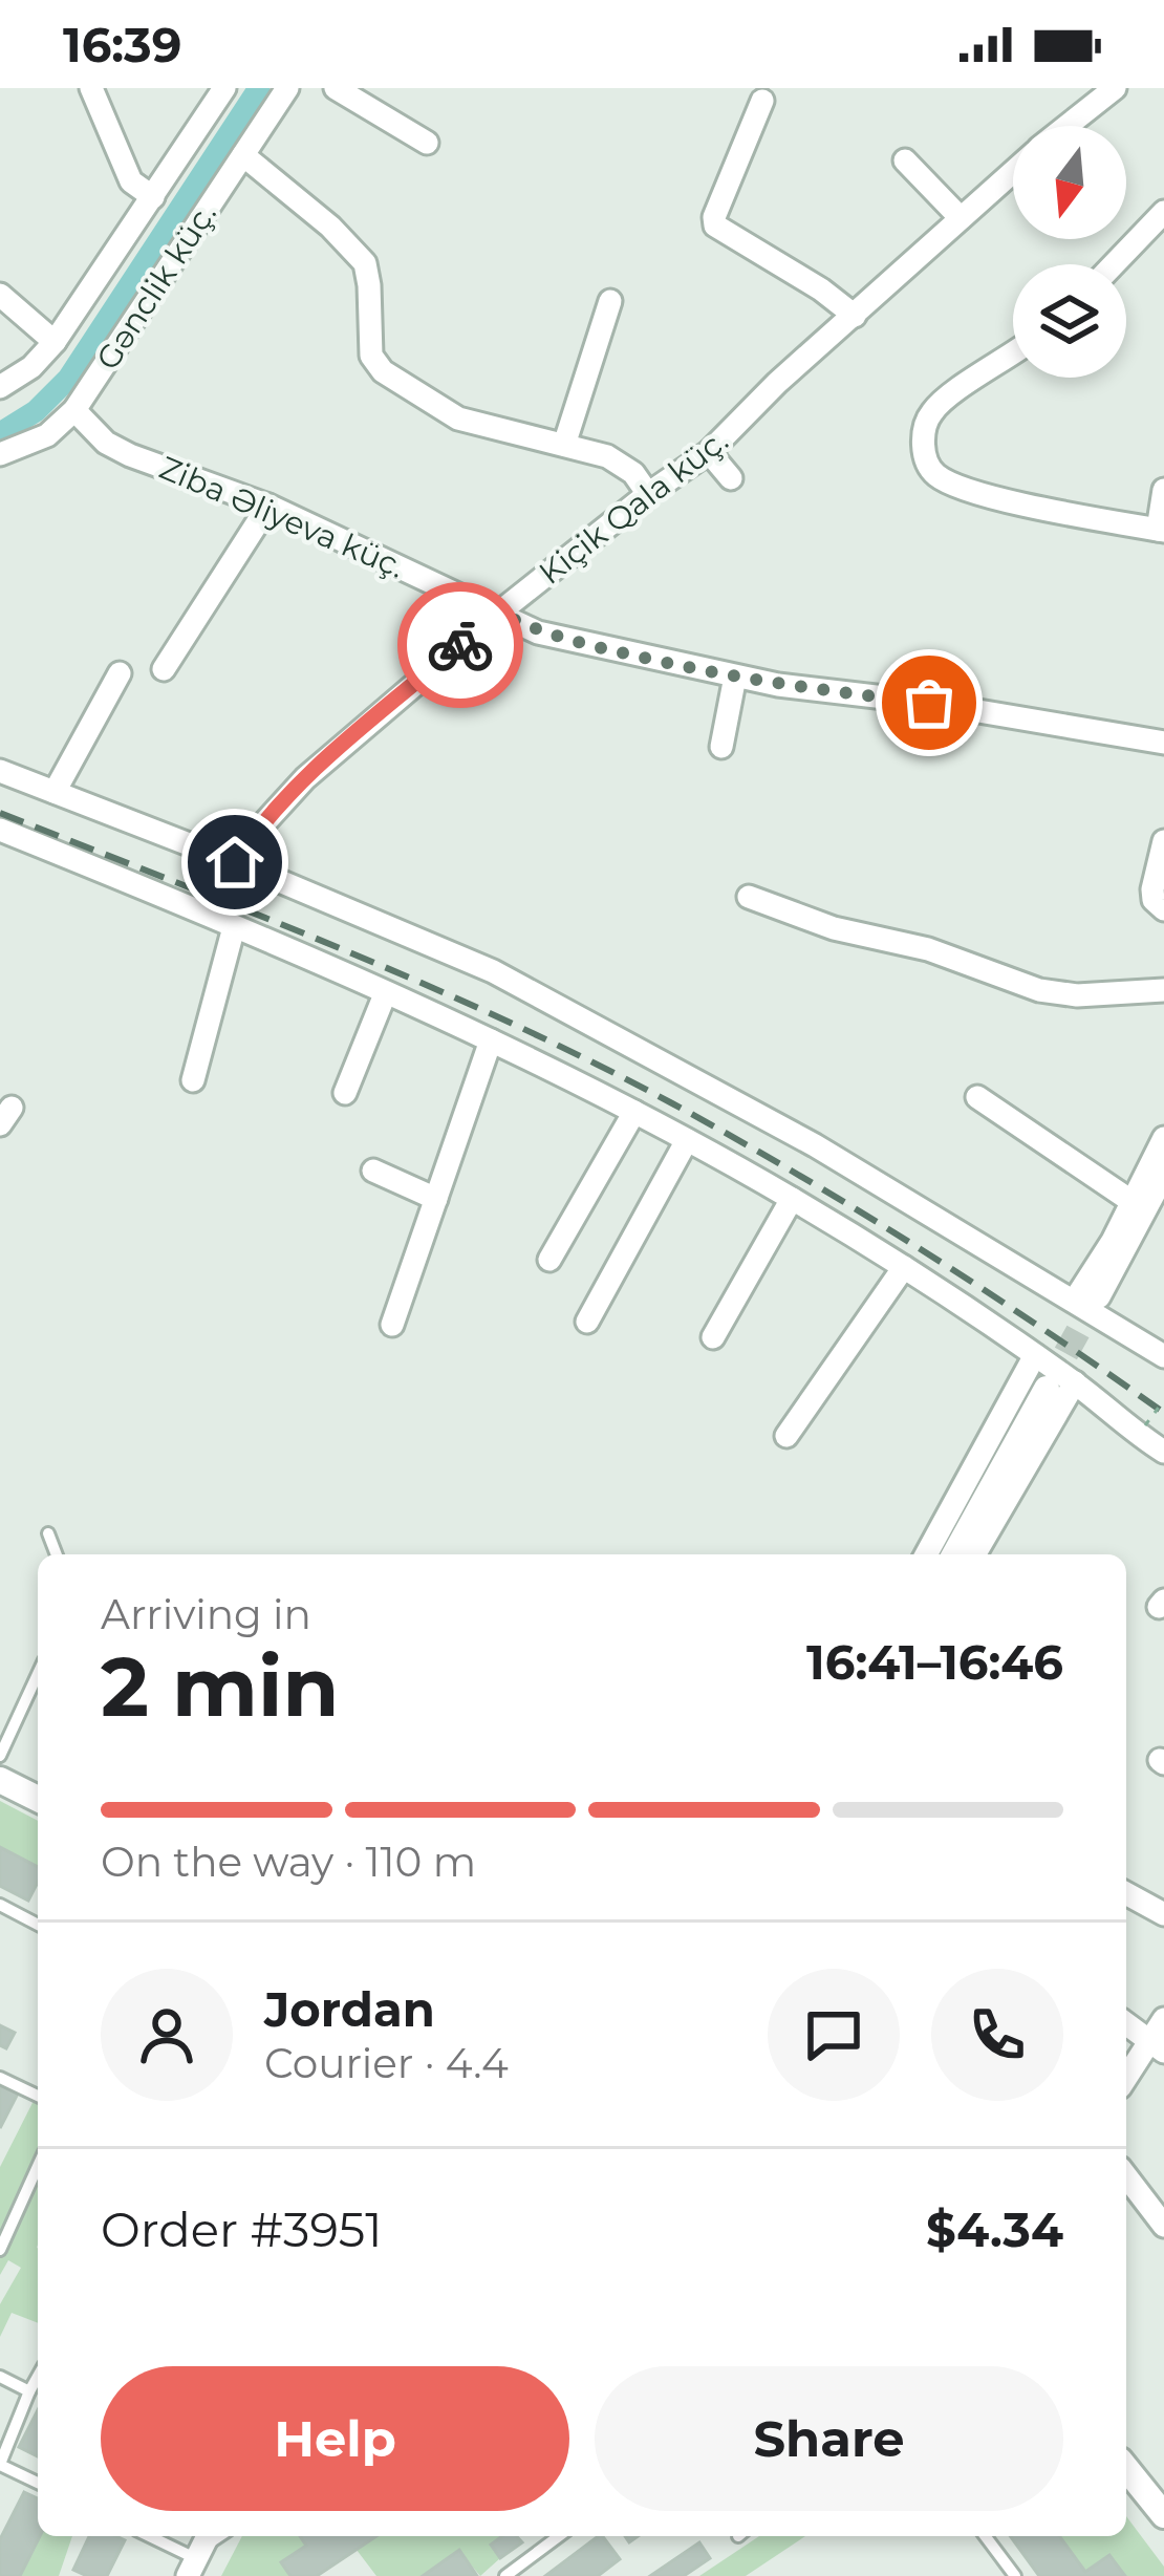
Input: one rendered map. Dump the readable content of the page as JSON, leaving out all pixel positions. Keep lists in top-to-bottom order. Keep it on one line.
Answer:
{"streets":{"street":["Gənclik küç.","Kiçik Qala küç.","Ziba Əliyeva küç."]},"crossings":[["Gənclik küç.","Ziba Əliyeva küç."],["Kiçik Qala küç.","Ziba Əliyeva küç."]],"north":"bottom","page":{"status":"16:39","heading":["2 min","Arriving in","16:41–16:46"],"panel":["Jordan","Courier · 4.4","Order #3951","$4.34"],"bar":"On the way · 110 m","buttons":["Help","Share"]}}
